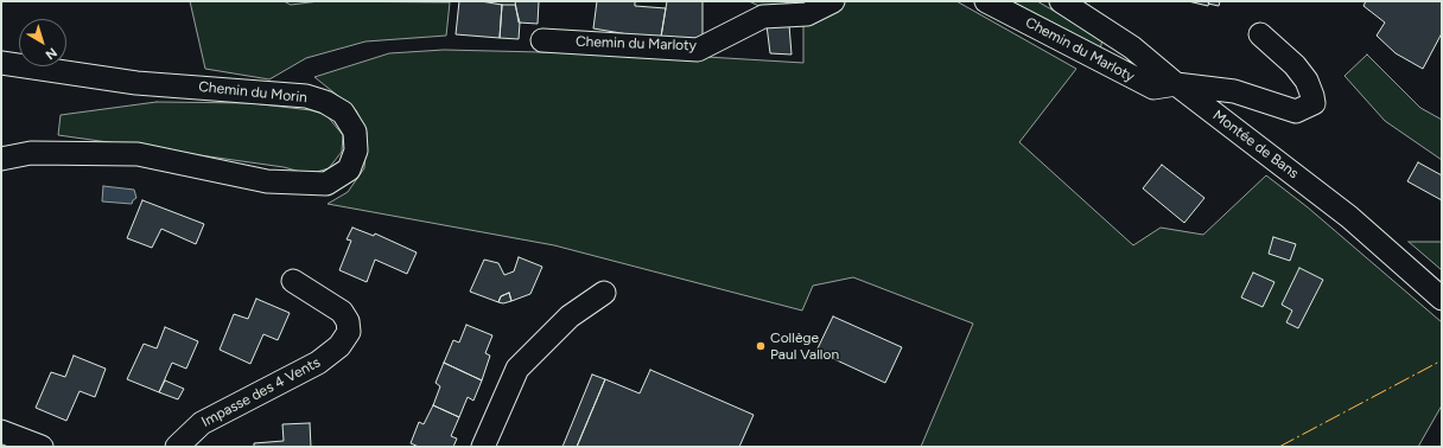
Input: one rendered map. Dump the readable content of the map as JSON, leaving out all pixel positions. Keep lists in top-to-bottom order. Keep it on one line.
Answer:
{"streets":{"street":["Chemin du Marloty","Chemin du Morin","Montée de Bans","Impasse des 4 Vents"]},"crossings":[["Chemin du Marloty","Montée de Bans"]],"places":["Collège Paul Vallon"],"north":"bottom right"}
